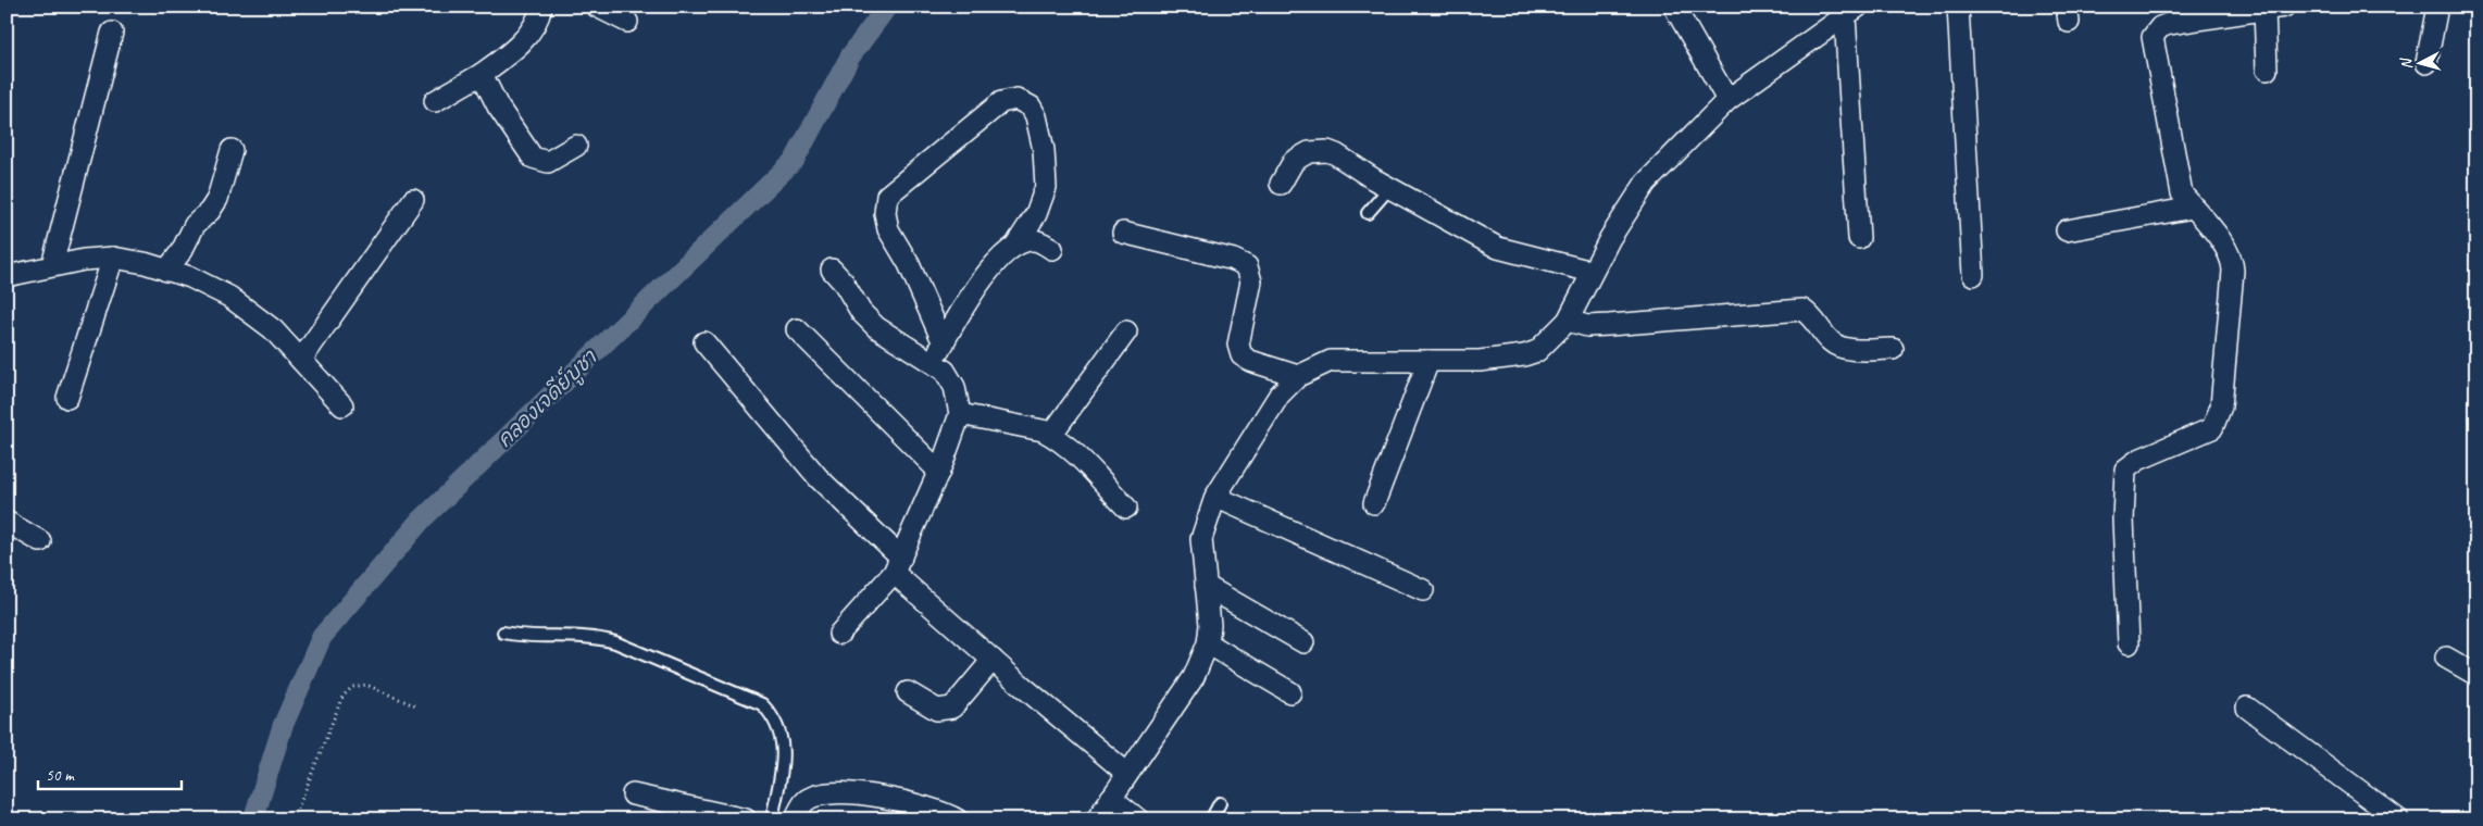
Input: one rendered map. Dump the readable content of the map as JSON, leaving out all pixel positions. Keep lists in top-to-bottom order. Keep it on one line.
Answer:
{"water":["คลองเจดีย์บูชา"],"scale_bar":"50 m","north":"left"}
